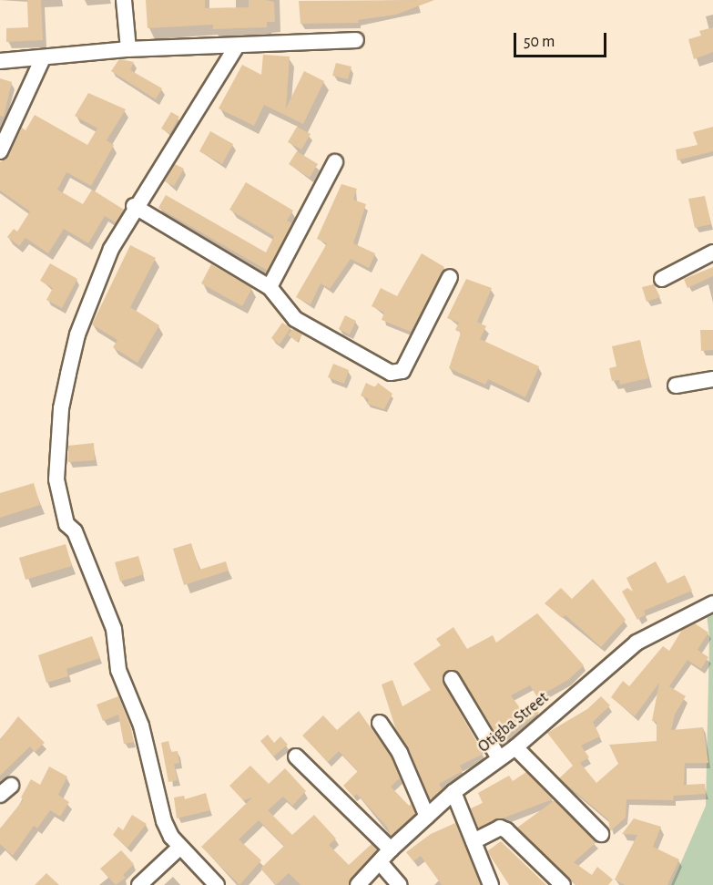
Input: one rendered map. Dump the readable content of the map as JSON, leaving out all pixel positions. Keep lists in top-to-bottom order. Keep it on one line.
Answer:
{"streets":{"street":["Otigba Street"]},"scale_bar":"50 m"}
